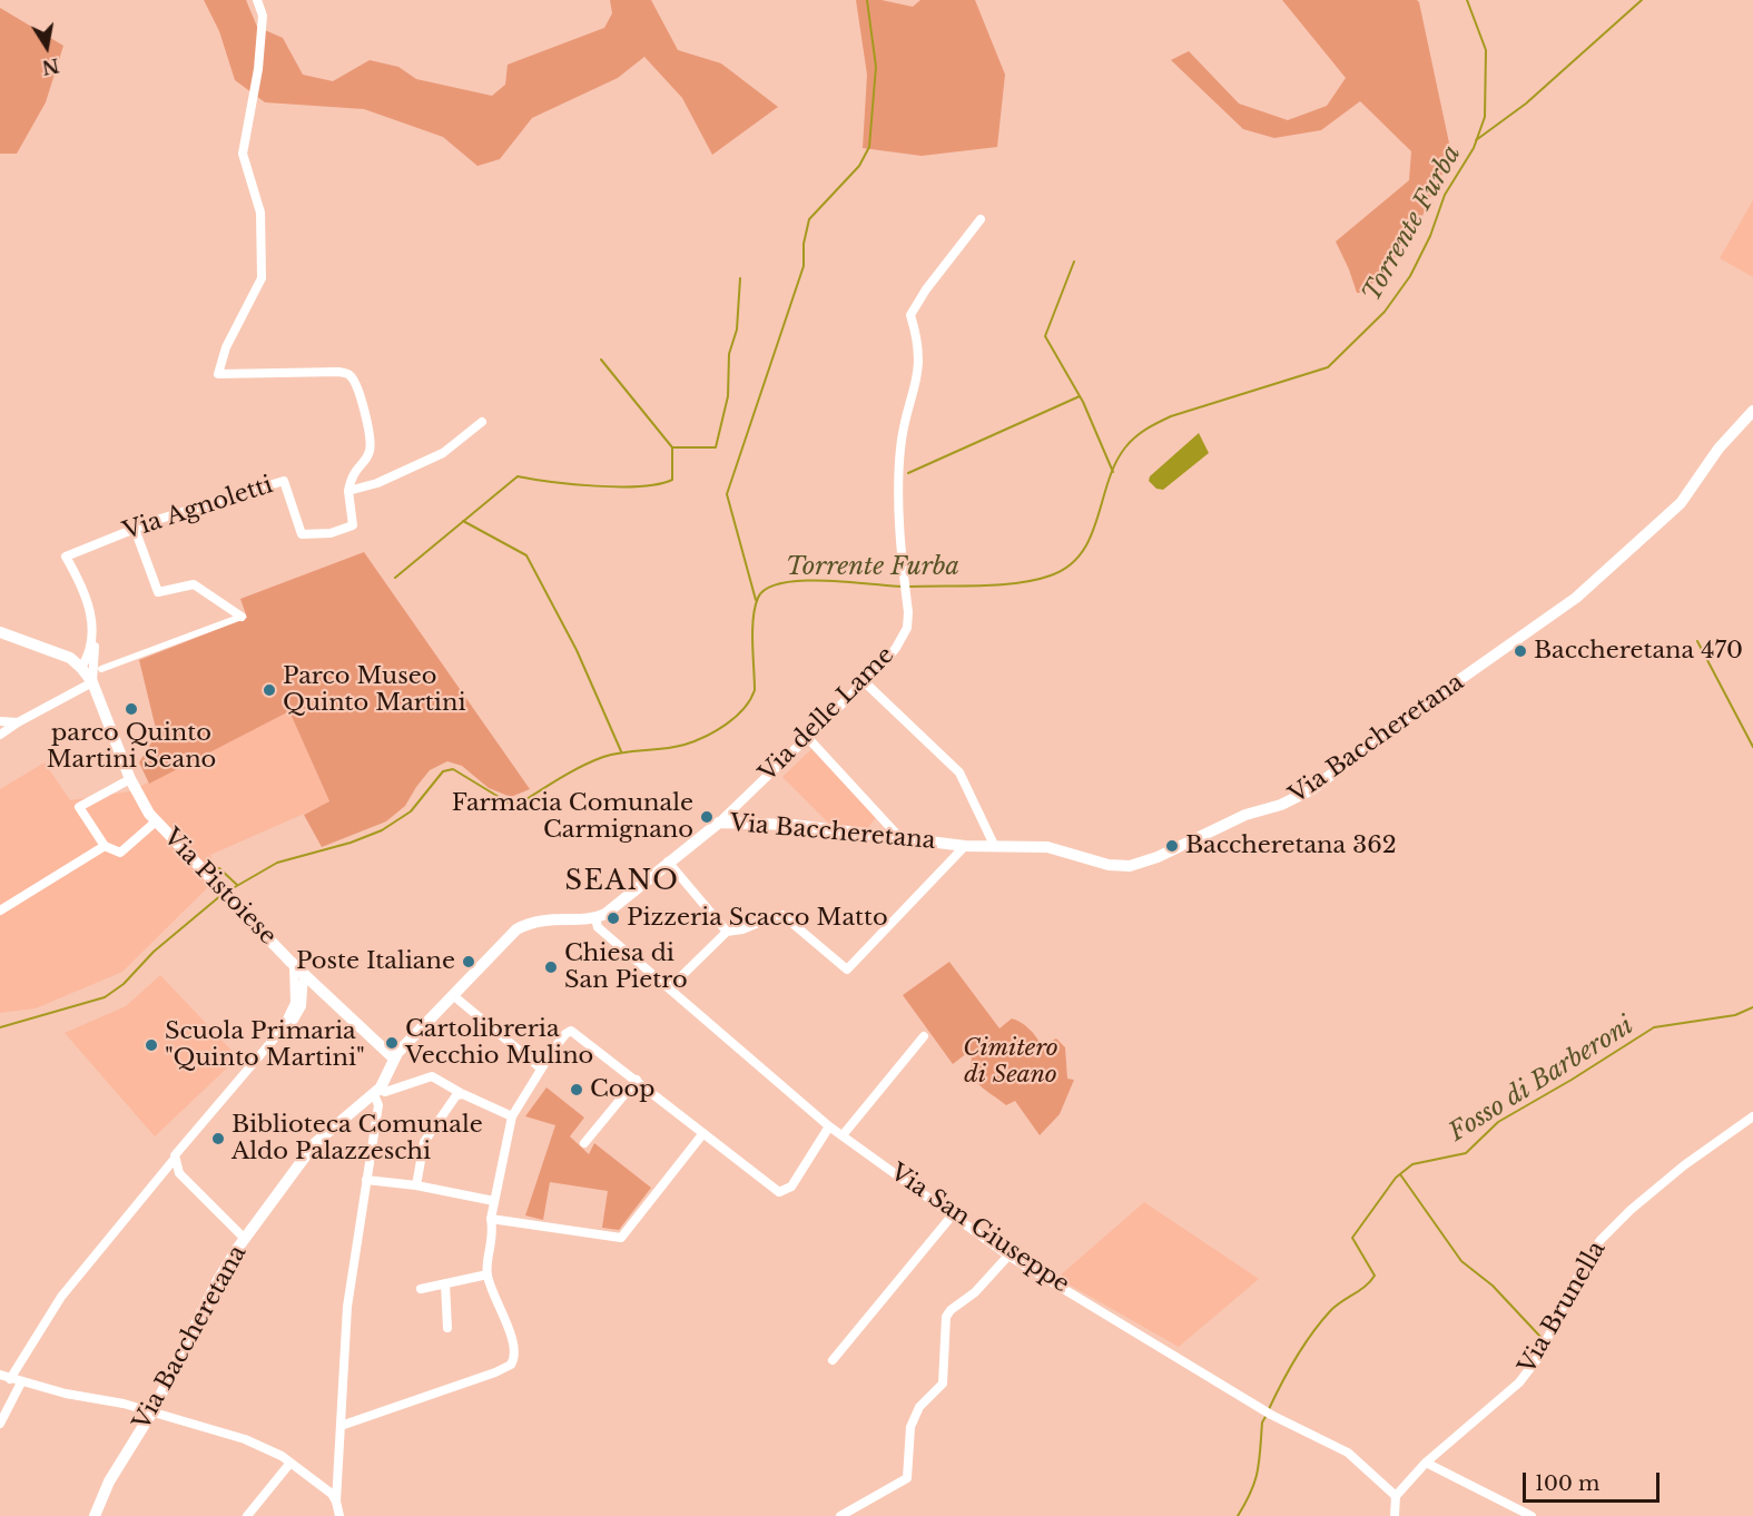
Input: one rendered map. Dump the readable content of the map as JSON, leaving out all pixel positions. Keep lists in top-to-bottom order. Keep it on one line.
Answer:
{"streets":{"street":["Via Agnoletti","Via delle Lame","Via Baccheretana","Via Pistoiese","Via San Giuseppe","Via Brunella"]},"crossings":[["Via Agnoletti","Via Pistoiese"],["Via delle Lame","Via Baccheretana"],["Via Baccheretana","Via Pistoiese"],["Via Baccheretana","Via San Giuseppe"],["Via San Giuseppe","Via Brunella"]],"districts":["SEANO"],"water":["Torrente Furba","Fosso di Barberoni"],"parks":["Cimitero di Seano"],"places":["Baccheretana 470","Parco Museo Quinto Martini","parco Quinto Martini Seano","Farmacia Comunale Carmignano","Baccheretana 362","Pizzeria Scacco Matto","Poste Italiane","Chiesa di San Pietro","Cartolibreria Vecchio Mulino","Scuola Primaria \"Quinto Martini\"","Coop","Biblioteca Comunale Aldo Palazzeschi"],"scale_bar":"100 m","north":"bottom"}
